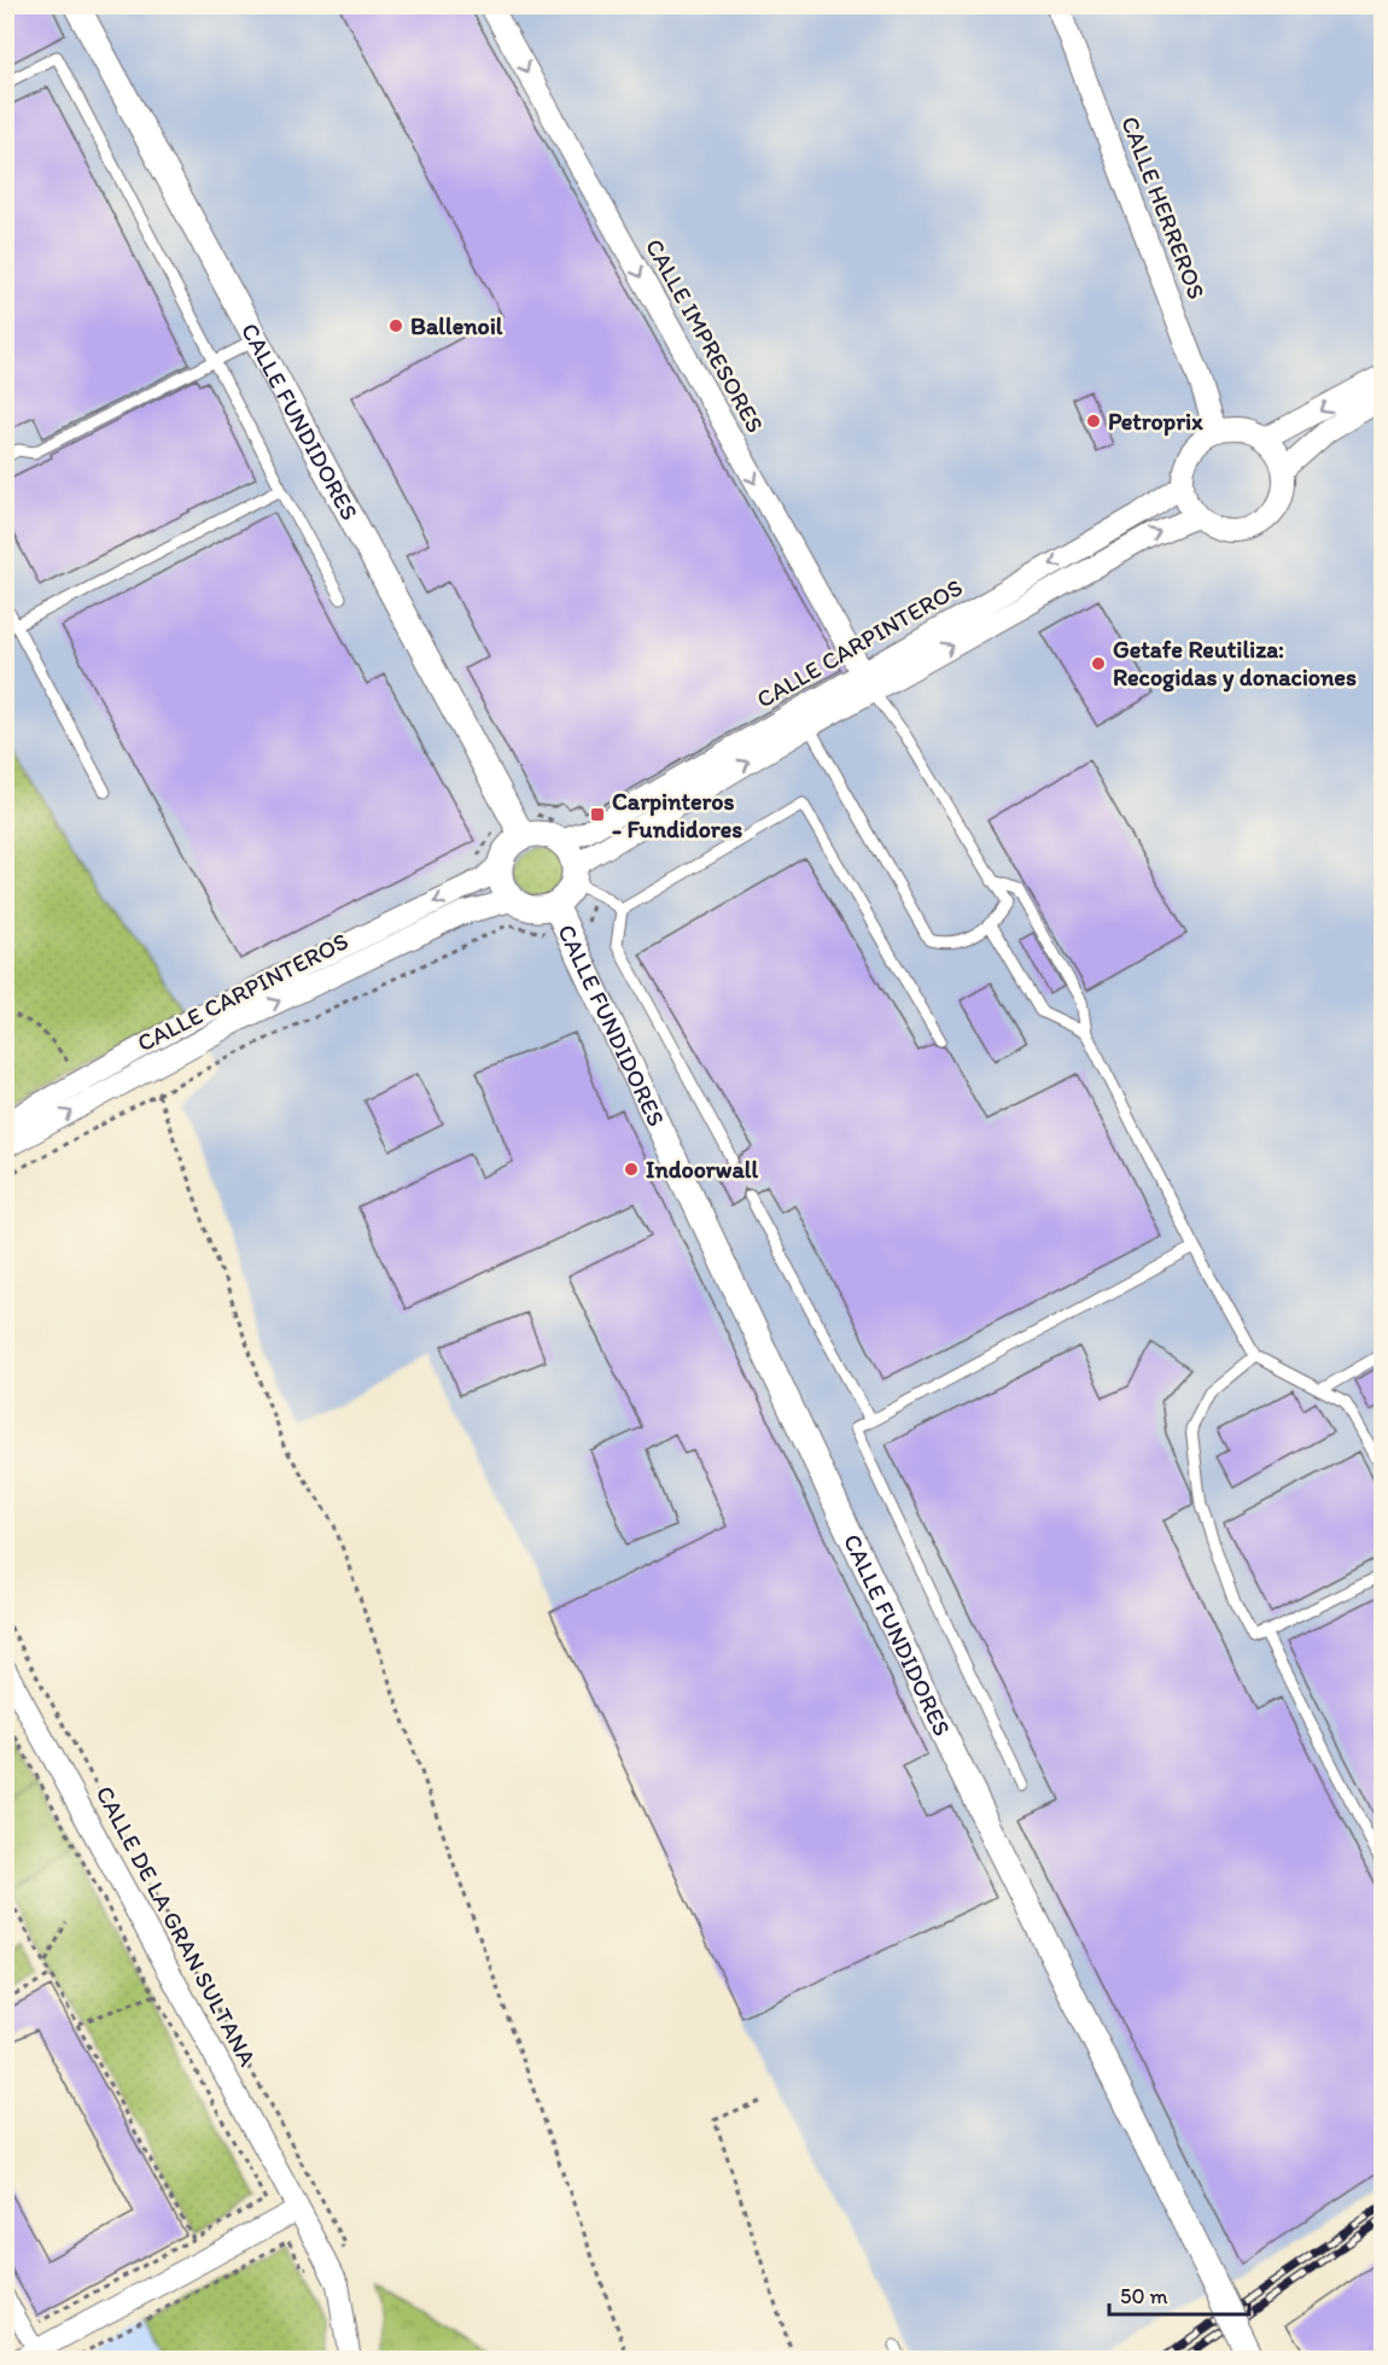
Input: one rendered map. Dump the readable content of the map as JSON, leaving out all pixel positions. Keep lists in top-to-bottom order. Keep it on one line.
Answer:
{"streets":{"street":["CALLE HERREROS","CALLE IMPRESORES","CALLE FUNDIDORES","CALLE CARPINTEROS","CALLE DE LA GRAN SULTANA"]},"crossings":[["CALLE HERREROS","CALLE CARPINTEROS"],["CALLE IMPRESORES","CALLE CARPINTEROS"],["CALLE FUNDIDORES","CALLE CARPINTEROS"]],"one_way":["CALLE IMPRESORES"],"places":{"other":["Ballenoil","Petroprix","Getafe Reutiliza: Recogidas y donaciones","Indoorwall"],"transit":["Carpinteros - Fundidores"]},"scale_bar":"50 m"}
